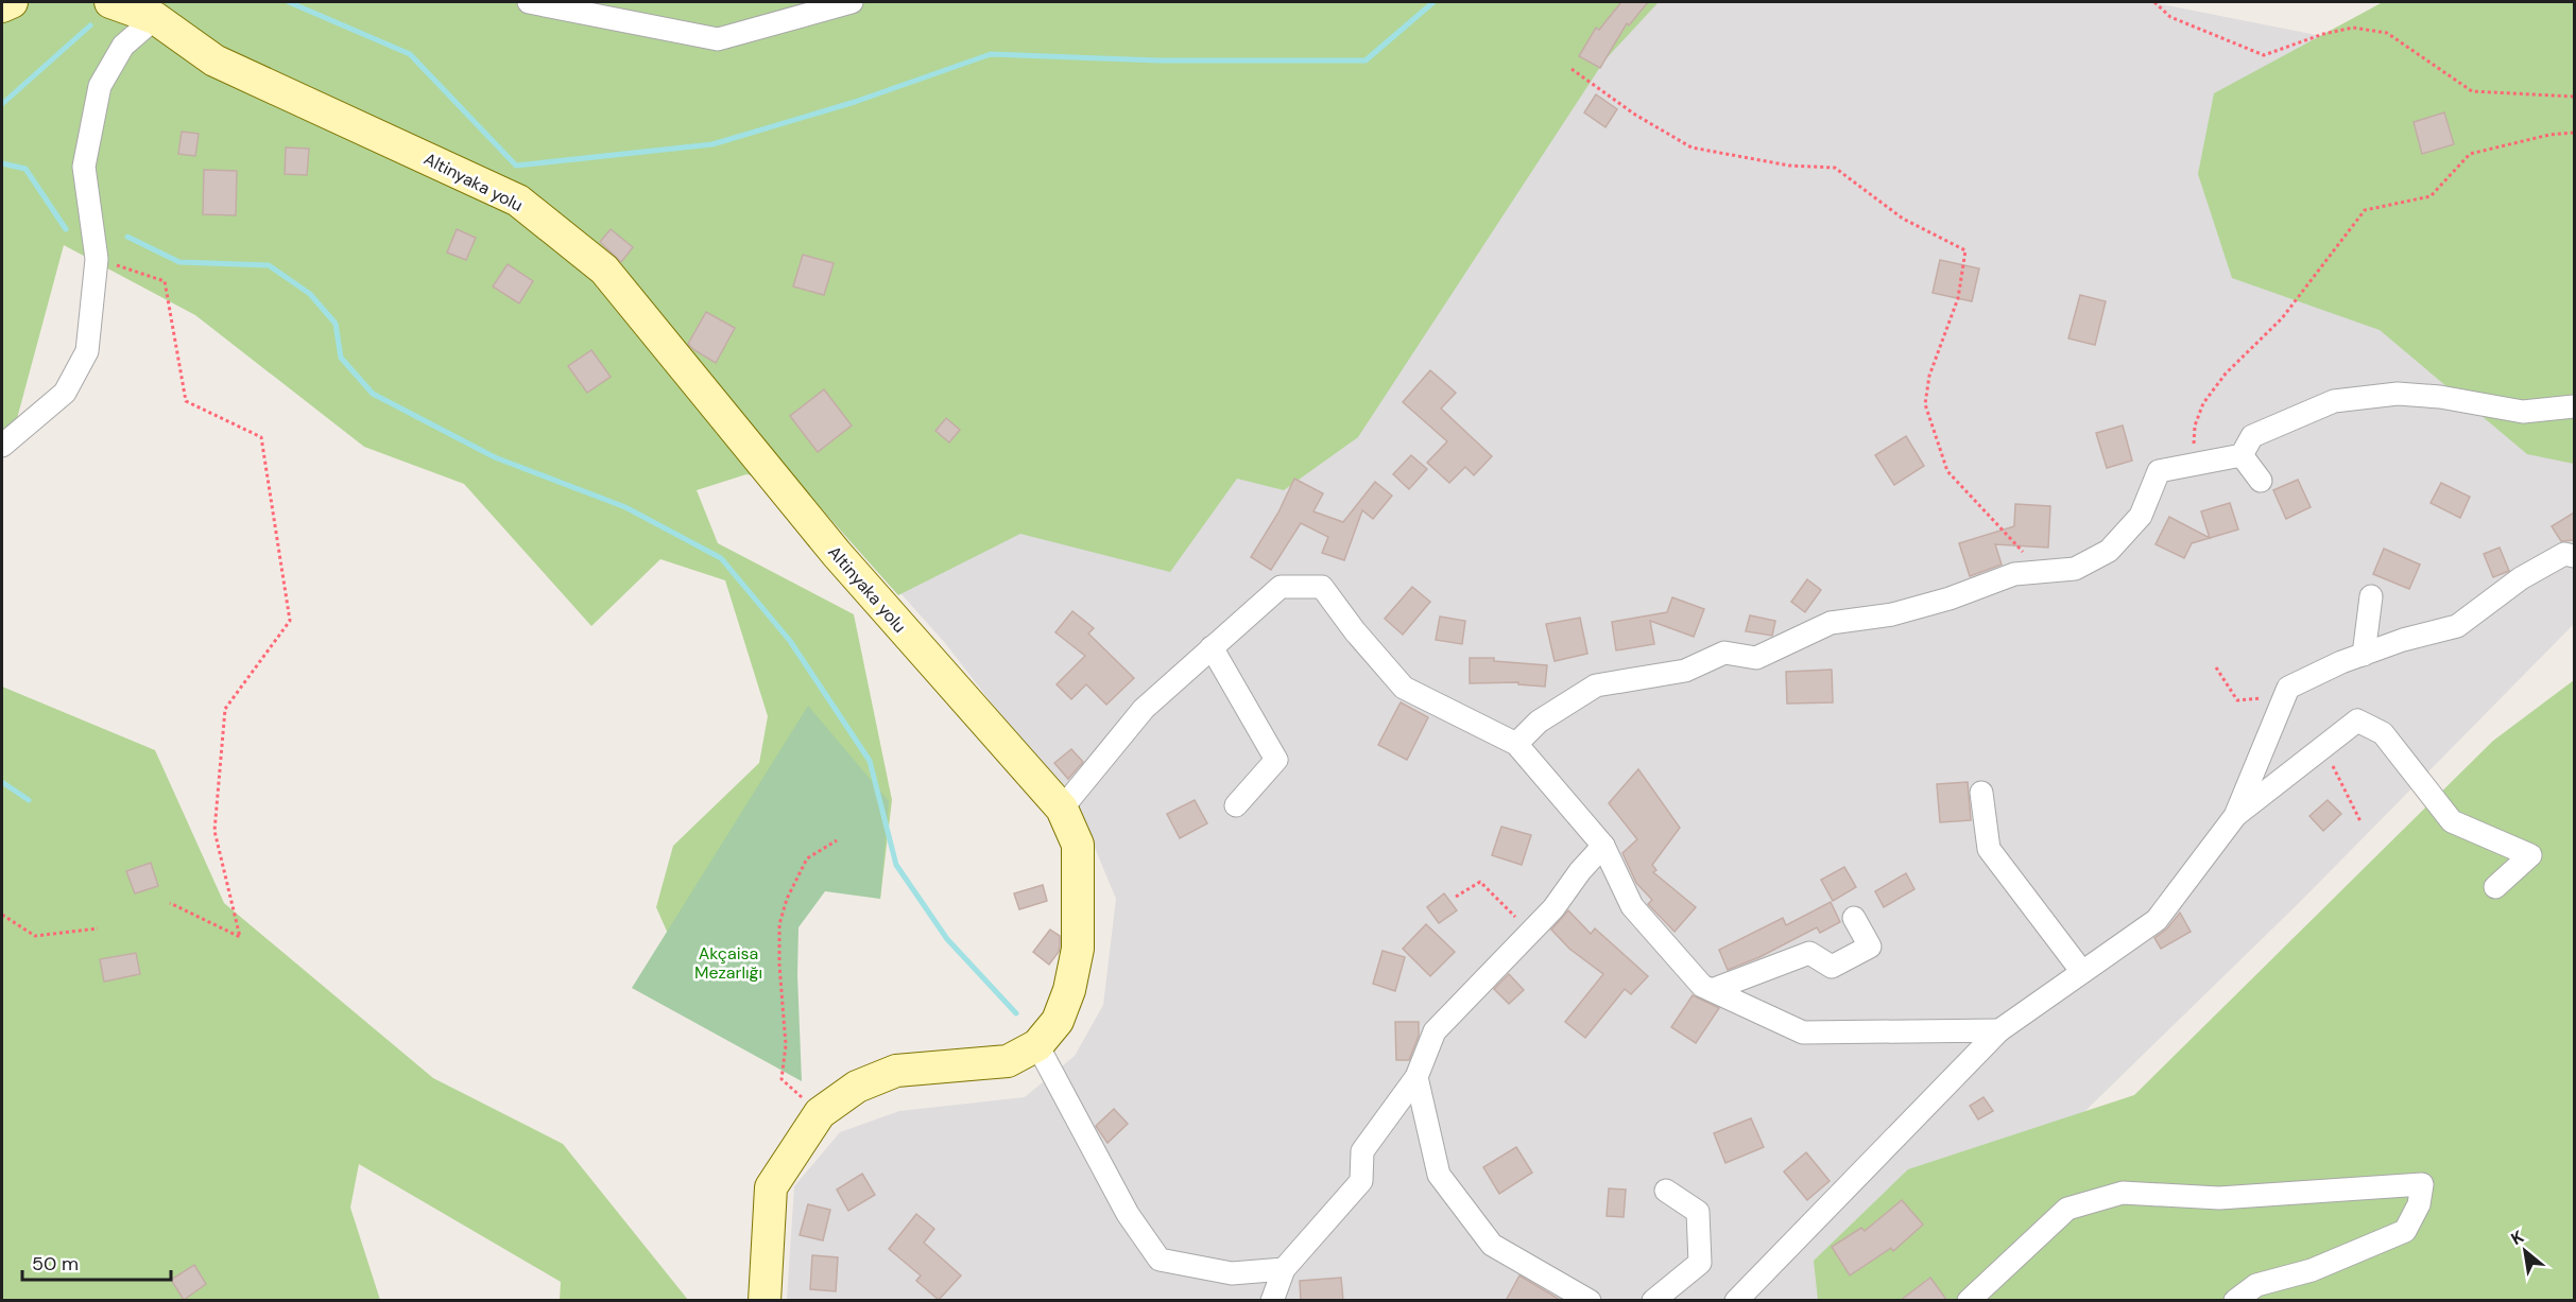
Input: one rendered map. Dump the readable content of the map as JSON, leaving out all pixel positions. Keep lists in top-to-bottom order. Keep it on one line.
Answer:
{"streets":{"main road":["Altinyaka yolu"]},"parks":["Akçaisa Mezarlığı"],"scale_bar":"50 m","north":"top left"}
